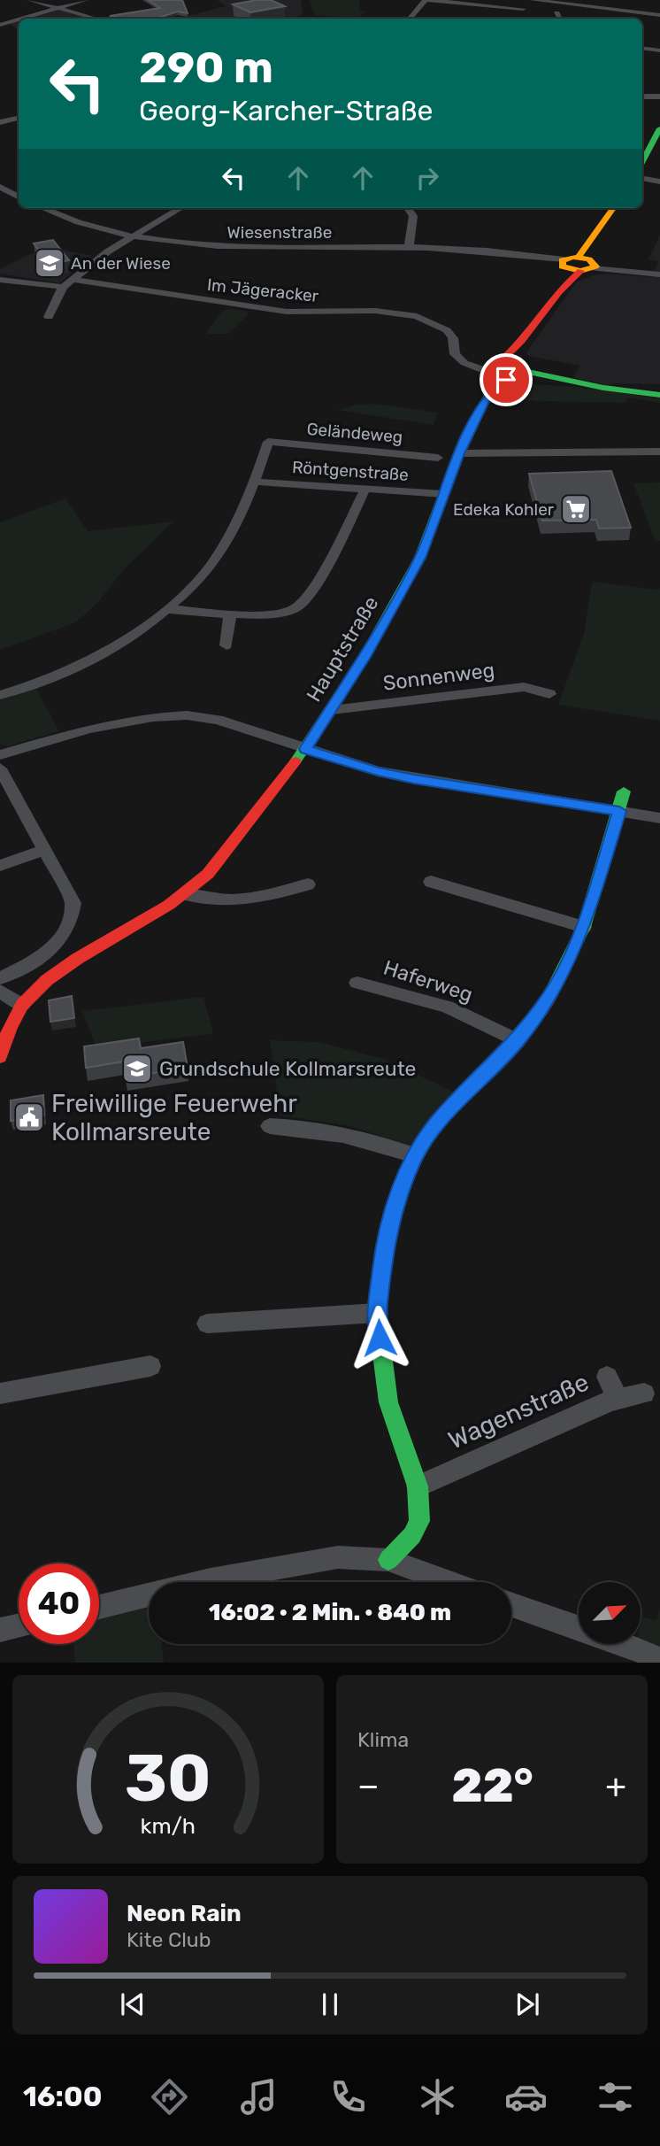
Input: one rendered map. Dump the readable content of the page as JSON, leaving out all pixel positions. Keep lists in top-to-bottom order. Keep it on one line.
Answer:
{"streets":{"main road":["Hauptstraße"],"street":["Wiesenstraße","Im Jägeracker","Geländeweg","Röntgenstraße","Sonnenweg","Haferweg","Wagenstraße"]},"crossings":[["Wiesenstraße","Hauptstraße"],["Im Jägeracker","Hauptstraße"],["Geländeweg","Röntgenstraße"],["Röntgenstraße","Hauptstraße"],["Hauptstraße","Sonnenweg"]],"places":{"school or university":["An der Wiese","Grundschule Kollmarsreute"],"supermarket":["Edeka Kohler"],"public building":["Freiwillige Feuerwehr Kollmarsreute"]},"north":"top right","page":{"turn":["290 m","Georg-Karcher-Straße"],"limit":"40","trip":"16:02 · 2 Min. · 840 m","tile":"Klima","heat":["−","22°","+"],"song":["Neon Rain","Kite Club"],"tabs":"16:00","gauge":["30","km/h"]}}
